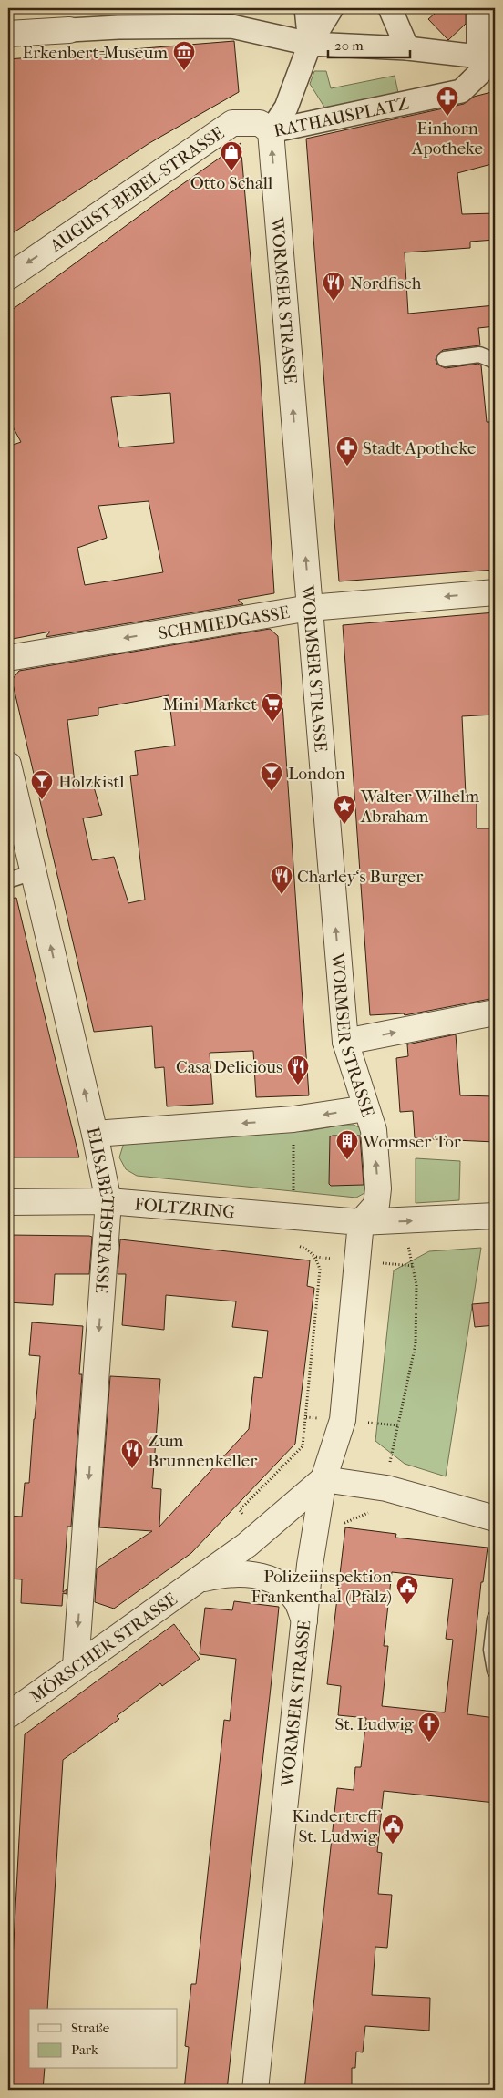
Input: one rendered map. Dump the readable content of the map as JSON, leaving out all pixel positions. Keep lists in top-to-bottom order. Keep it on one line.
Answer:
{"streets":{"street":["RATHAUSPLATZ","AUGUST-BEBEL-STRASSE","WORMSER STRASSE","SCHMIEDGASSE","FOLTZRING","ELISABETHSTRASSE","MÖRSCHER STRASSE"]},"crossings":[["RATHAUSPLATZ","AUGUST-BEBEL-STRASSE"],["RATHAUSPLATZ","WORMSER STRASSE"],["AUGUST-BEBEL-STRASSE","WORMSER STRASSE"],["WORMSER STRASSE","SCHMIEDGASSE"],["WORMSER STRASSE","FOLTZRING"],["WORMSER STRASSE","MÖRSCHER STRASSE"],["FOLTZRING","ELISABETHSTRASSE"],["ELISABETHSTRASSE","MÖRSCHER STRASSE"]],"one_way":["WORMSER STRASSE","SCHMIEDGASSE"],"places":{"museum":["Erkenbert-Museum"],"pharmacy":["Einhorn Apotheke","Stadt Apotheke"],"shop":["Otto Schall"],"restaurant":["Nordfisch","Charley‘s Burger","Casa Delicious","Zum Brunnenkeller"],"supermarket":["Mini Market"],"bar":["London","Holzkistl"],"place":["Walter Wilhelm Abraham"],"building":["Wormser Tor"],"public building":["Polizeiinspektion Frankenthal (Pfalz)","Kindertreff St. Ludwig"],"church":["St. Ludwig"]},"legend":["Straße","Park"],"scale_bar":"20 m"}
